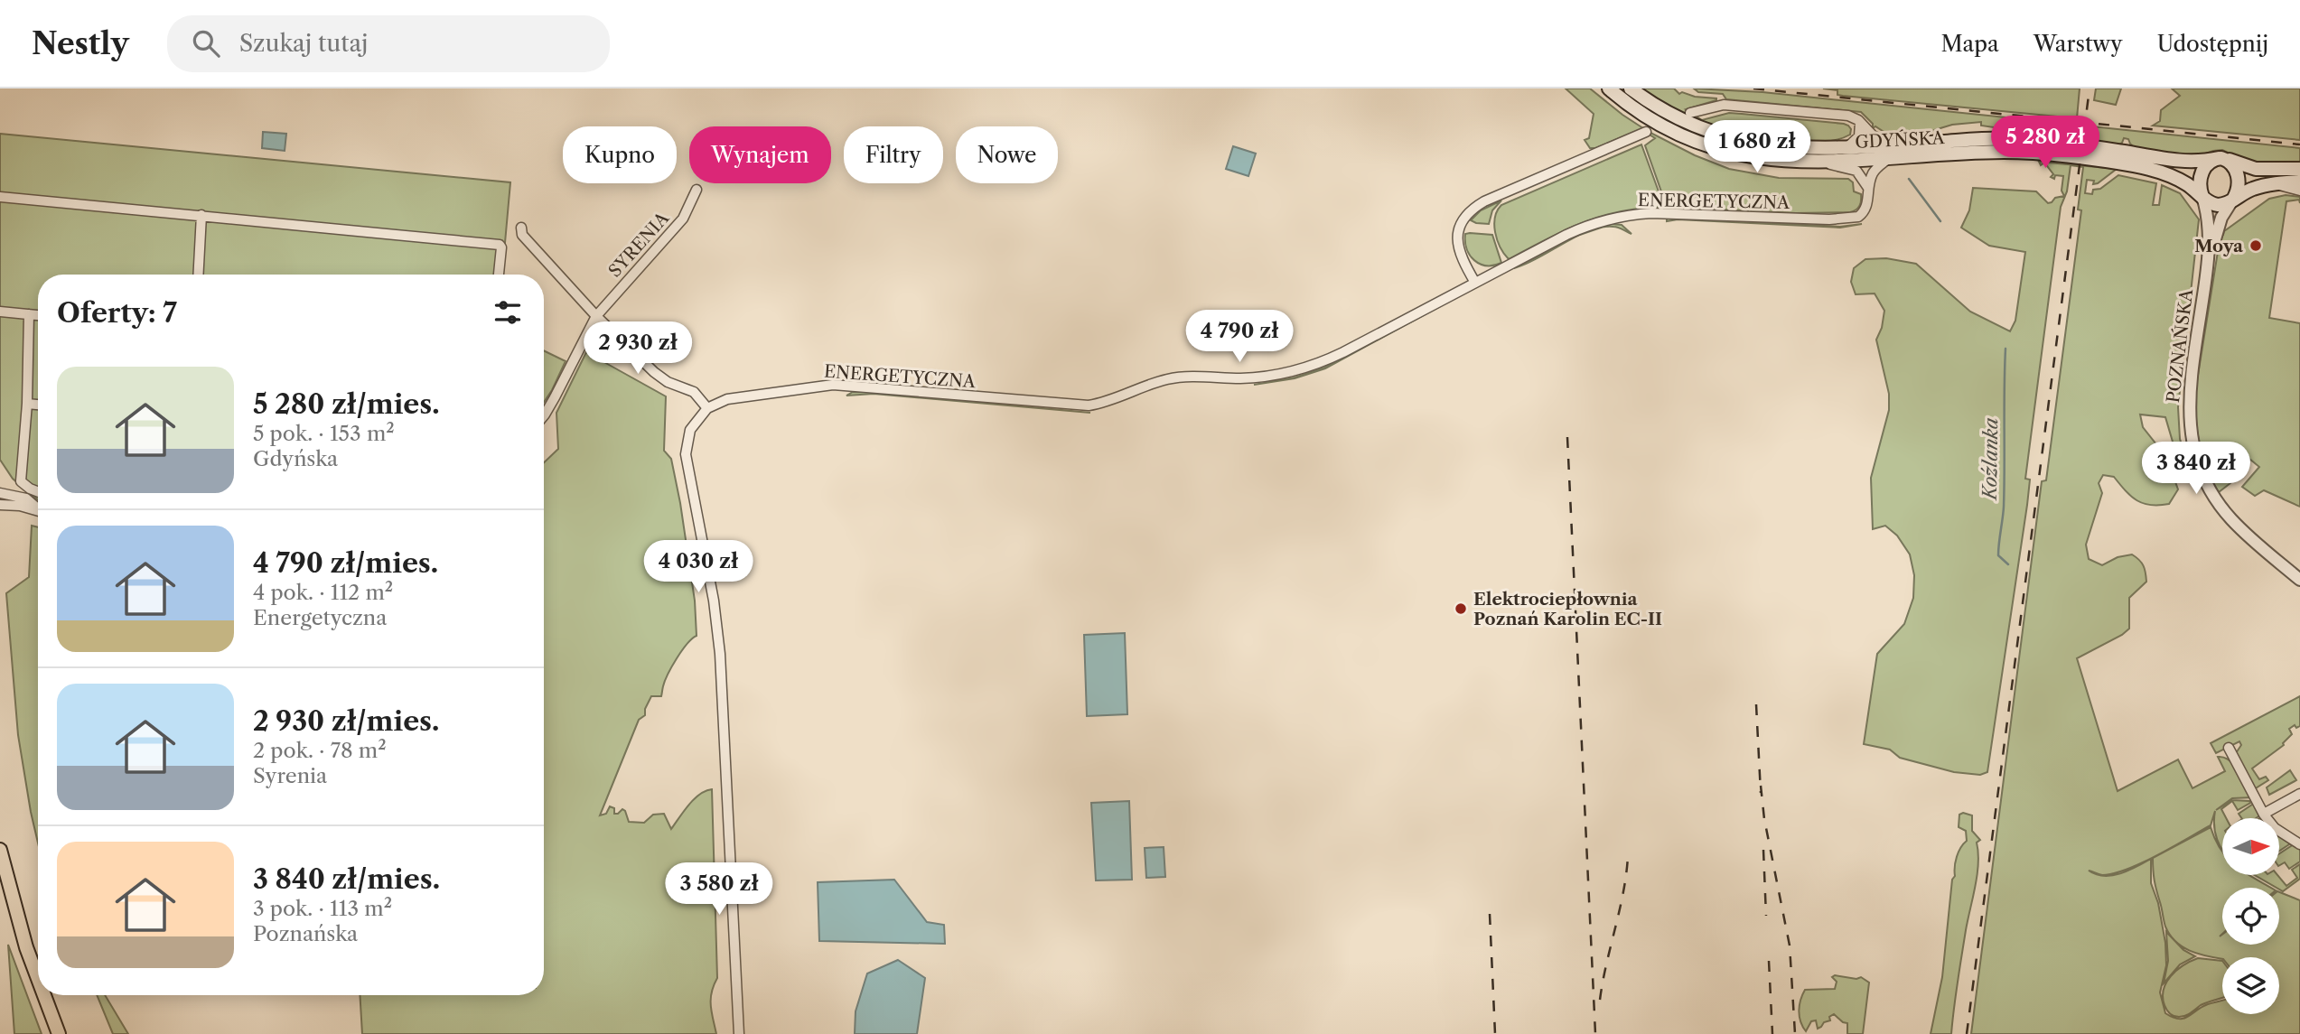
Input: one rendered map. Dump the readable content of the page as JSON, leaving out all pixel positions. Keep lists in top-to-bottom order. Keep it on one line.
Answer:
{"streets":{"main road":["GDYŃSKA"],"street":["ENERGETYCZNA","SYRENIA","POZNAŃSKA"]},"crossings":[["GDYŃSKA","ENERGETYCZNA"],["GDYŃSKA","POZNAŃSKA"]],"water":["Koźlanka"],"places":["Moya","Elektrociepłownia Poznań Karolin EC-II"],"north":"right","page":{"header":"Nestly","search":"Szukaj tutaj","nav":["Mapa","Warstwy","Udostępnij"],"price":["5 280 zł","1 680 zł","4 790 zł","2 930 zł","3 840 zł","4 030 zł","3 580 zł"],"chip":["Kupno","Wynajem","Filtry","Nowe"],"heading":"Oferty: 7","list":[{"name":"5 280 zł/mies.","note":"5 pok. · 153 m² · Gdyńska"},{"name":"4 790 zł/mies.","note":"4 pok. · 112 m² · Energetyczna"},{"name":"2 930 zł/mies.","note":"2 pok. · 78 m² · Syrenia"},{"name":"3 840 zł/mies.","note":"3 pok. · 113 m² · Poznańska"}]}}
